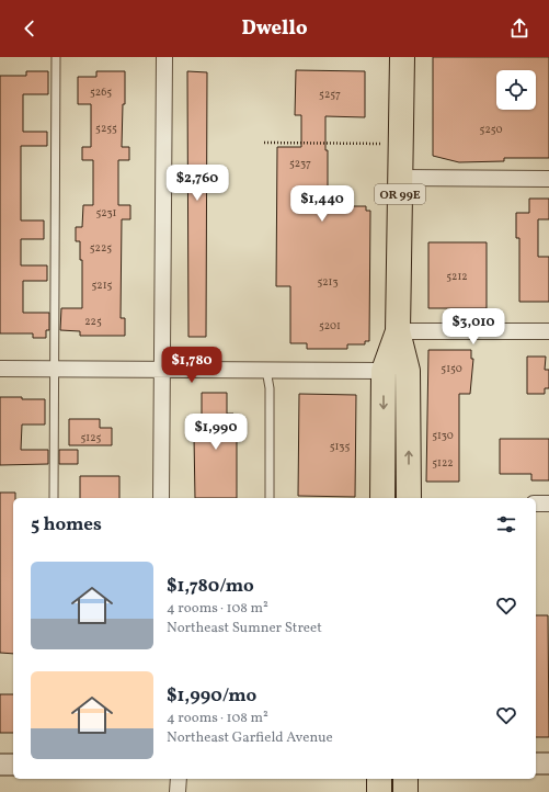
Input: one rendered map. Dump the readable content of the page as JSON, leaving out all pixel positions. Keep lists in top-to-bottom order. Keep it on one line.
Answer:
{"streets":{"main road":["OR 99E"]},"house_numbers":["5265","5257","5255","5250","5237","5231","5225","5212","5213","5215","225","5201","5150","5130","5125","5135","5122"],"page":{"header":"Dwello","price":["$2,760","$1,440","$3,010","$1,780","$1,990"],"heading":"5 homes","list":[{"name":"$1,780/mo","note":"4 rooms · 108 m² · Northeast Sumner Street"},{"name":"$1,990/mo","note":"4 rooms · 108 m² · Northeast Garfield Avenue"}]}}
